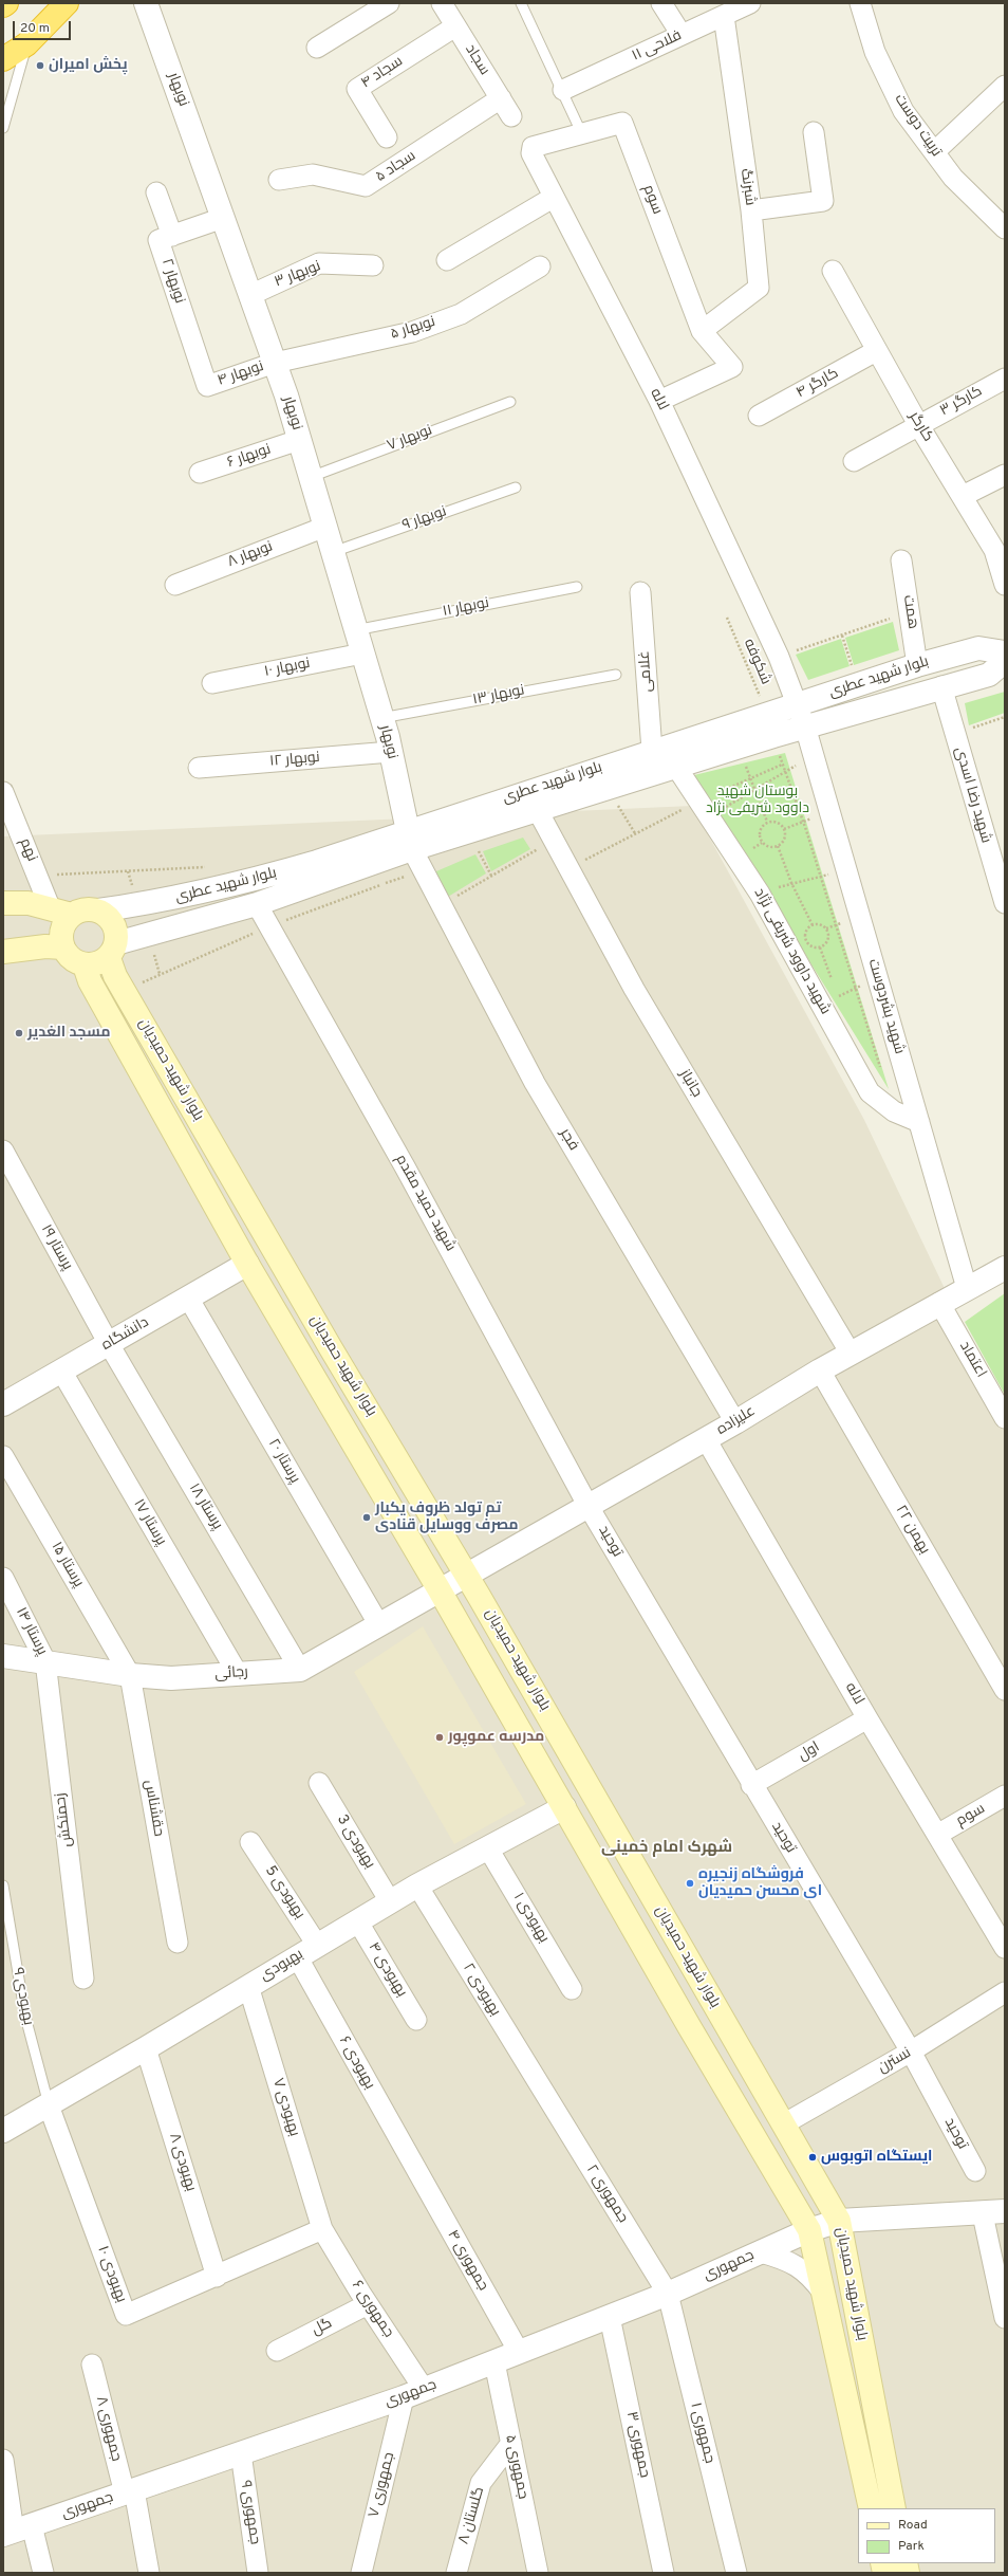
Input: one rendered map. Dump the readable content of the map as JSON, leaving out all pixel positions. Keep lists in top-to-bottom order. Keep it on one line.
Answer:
{"streets":{"main road":["بلوار شهید حمیدیان"],"street":["فلاحی ۱۱","سجاد","سجاد ۴","نوبهار","تربیت دوست","سجاد ۵","شبرنگ","سوم","نوبهار ۳","نوبهار ۲","نوبهار ۵","نوبهار ۴","کارگر ۴","لاله","کارگر ۳","کارگر","نوبهار ۶","نوبهار ۸","همت","نوبهار ۱۰","غلامی","بلوار شهید عطری","نوبهار ۱۲","شهید رضا اسدی","نهم","شهید داوود شریفی نژاد","شهید بشردوست","جانباز","فجر","شهید حمید مقدم","پرستار ۱۹","دانشگاه","اعتماد","علیزاده","پرستار ۲۰","پرستار ۱۸","پرستار ۱۷","۲۲ بهمن","توحید","پرستار ۱۵","پرستار ۱۴","رجائی","اول","حقشناس","زحمتکش","بهبودی 3","بهبودی 5","بهبودی ۱","بهبودی","بهبودی ۴","بهبودی ۲","نسترن","بهبودی ۶","بهبودی ۷","بهبودی ۸","جمهوری ۲","جمهوری ۴","جمهوری","بهبودی ۱۰","جمهوری ۶","گل","جمهوری ۸","جمهوری ۱","جمهوری ۳","جمهوری ۵","جمهوری ۷","جمهوری ۹","گلستان ۸"],"lane":["نوبهار ۷","نوبهار ۹","نوبهار ۱۱","نوبهار ۱۳","بهبودی ۹"],"path":["شکوفه"]},"crossings":[["فلاحی ۱۱","شبرنگ"],["سجاد","سجاد ۴"],["سجاد","سجاد ۵"],["نوبهار","نوبهار ۳"],["نوبهار","نوبهار ۲"],["نوبهار","نوبهار ۵"],["نوبهار","نوبهار ۴"],["نوبهار","نوبهار ۷"],["نوبهار","نوبهار ۶"],["نوبهار","نوبهار ۹"],["نوبهار","نوبهار ۸"],["نوبهار","نوبهار ۱۱"],["نوبهار","نوبهار ۱۰"],["نوبهار","بلوار شهید عطری"],["نوبهار","نوبهار ۱۳"],["نوبهار","نوبهار ۱۲"],["نوبهار","فجر"],["شبرنگ","سوم"],["سوم","لاله"],["نوبهار ۲","نوبهار ۴"],["نوبهار ۵","نوبهار ۴"],["کارگر ۴","کارگر"],["لاله","بلوار شهید عطری"],["لاله","شهید بشردوست"],["لاله","علیزاده"],["لاله","اول"],["کارگر ۳","کارگر"],["همت","بلوار شهید عطری"],["شکوفه","بلوار شهید عطری"],["غلامی","بلوار شهید عطری"],["بلوار شهید عطری","شهید رضا اسدی"],["بلوار شهید عطری","نهم"],["بلوار شهید عطری","شهید داوود شریفی نژاد"],["بلوار شهید عطری","شهید بشردوست"],["بلوار شهید عطری","بلوار شهید حمیدیان"],["بلوار شهید عطری","جانباز"],["بلوار شهید عطری","فجر"],["بلوار شهید عطری","شهید حمید مقدم"],["نهم","بلوار شهید حمیدیان"],["شهید داوود شریفی نژاد","شهید بشردوست"],["شهید بشردوست","علیزاده"],["بلوار شهید حمیدیان","دانشگاه"],["بلوار شهید حمیدیان","علیزاده"],["بلوار شهید حمیدیان","رجائی"],["بلوار شهید حمیدیان","بهبودی"],["بلوار شهید حمیدیان","نسترن"],["بلوار شهید حمیدیان","جمهوری"],["جانباز","علیزاده"],["فجر","علیزاده"],["شهید حمید مقدم","علیزاده"],["شهید حمید مقدم","توحید"],["پرستار ۱۹","دانشگاه"],["پرستار ۱۹","پرستار ۱۸"],["دانشگاه","پرستار ۲۰"],["دانشگاه","پرستار ۱۸"],["دانشگاه","پرستار ۱۷"],["اعتماد","علیزاده"],["علیزاده","۲۲ بهمن"],["علیزاده","توحید"],["علیزاده","رجائی"],["پرستار ۲۰","رجائی"],["پرستار ۱۸","رجائی"],["پرستار ۱۷","رجائی"],["توحید","اول"],["توحید","نسترن"],["پرستار ۱۵","رجائی"],["پرستار ۱۵","حقشناس"],["پرستار ۱۴","رجائی"],["پرستار ۱۴","زحمتکش"],["رجائی","حقشناس"],["رجائی","زحمتکش"],["بهبودی 3","بهبودی"],["بهبودی 5","بهبودی"],["بهبودی ۱","بهبودی"],["بهبودی","بهبودی ۴"],["بهبودی","بهبودی ۲"],["بهبودی","بهبودی ۹"],["بهبودی","بهبودی ۶"],["بهبودی","بهبودی ۷"],["بهبودی","بهبودی ۸"],["بهبودی","بهبودی ۱۰"],["بهبودی ۲","جمهوری ۲"],["بهبودی ۹","بهبودی ۱۰"],["بهبودی ۶","جمهوری ۴"],["بهبودی ۷","بهبودی ۱۰"],["بهبودی ۷","جمهوری ۶"],["بهبودی ۸","بهبودی ۱۰"],["جمهوری ۲","جمهوری"],["جمهوری ۲","جمهوری ۱"],["جمهوری ۴","جمهوری"],["جمهوری","جمهوری ۶"],["جمهوری","جمهوری ۸"],["جمهوری","جمهوری ۱"],["جمهوری","جمهوری ۳"],["جمهوری","جمهوری ۵"],["جمهوری","جمهوری ۷"],["جمهوری","جمهوری ۹"],["بهبودی ۱۰","جمهوری ۶"],["جمهوری ۶","گل"],["جمهوری ۶","جمهوری ۷"],["جمهوری ۵","گلستان ۸"]],"districts":["شهرک امام خمینی"],"parks":["بوستان شهید داوود شریفی نژاد"],"places":["پخش امیران","مسجد الغدیر","تم تولد ظروف یکبار مصرف ووسایل قنادی","مدرسه عموپور","فروشگاه زنجیره ای محسن حمیدیان","ایستگاه اتوبوس"],"legend":["Road","Park"],"scale_bar":"20 m"}
